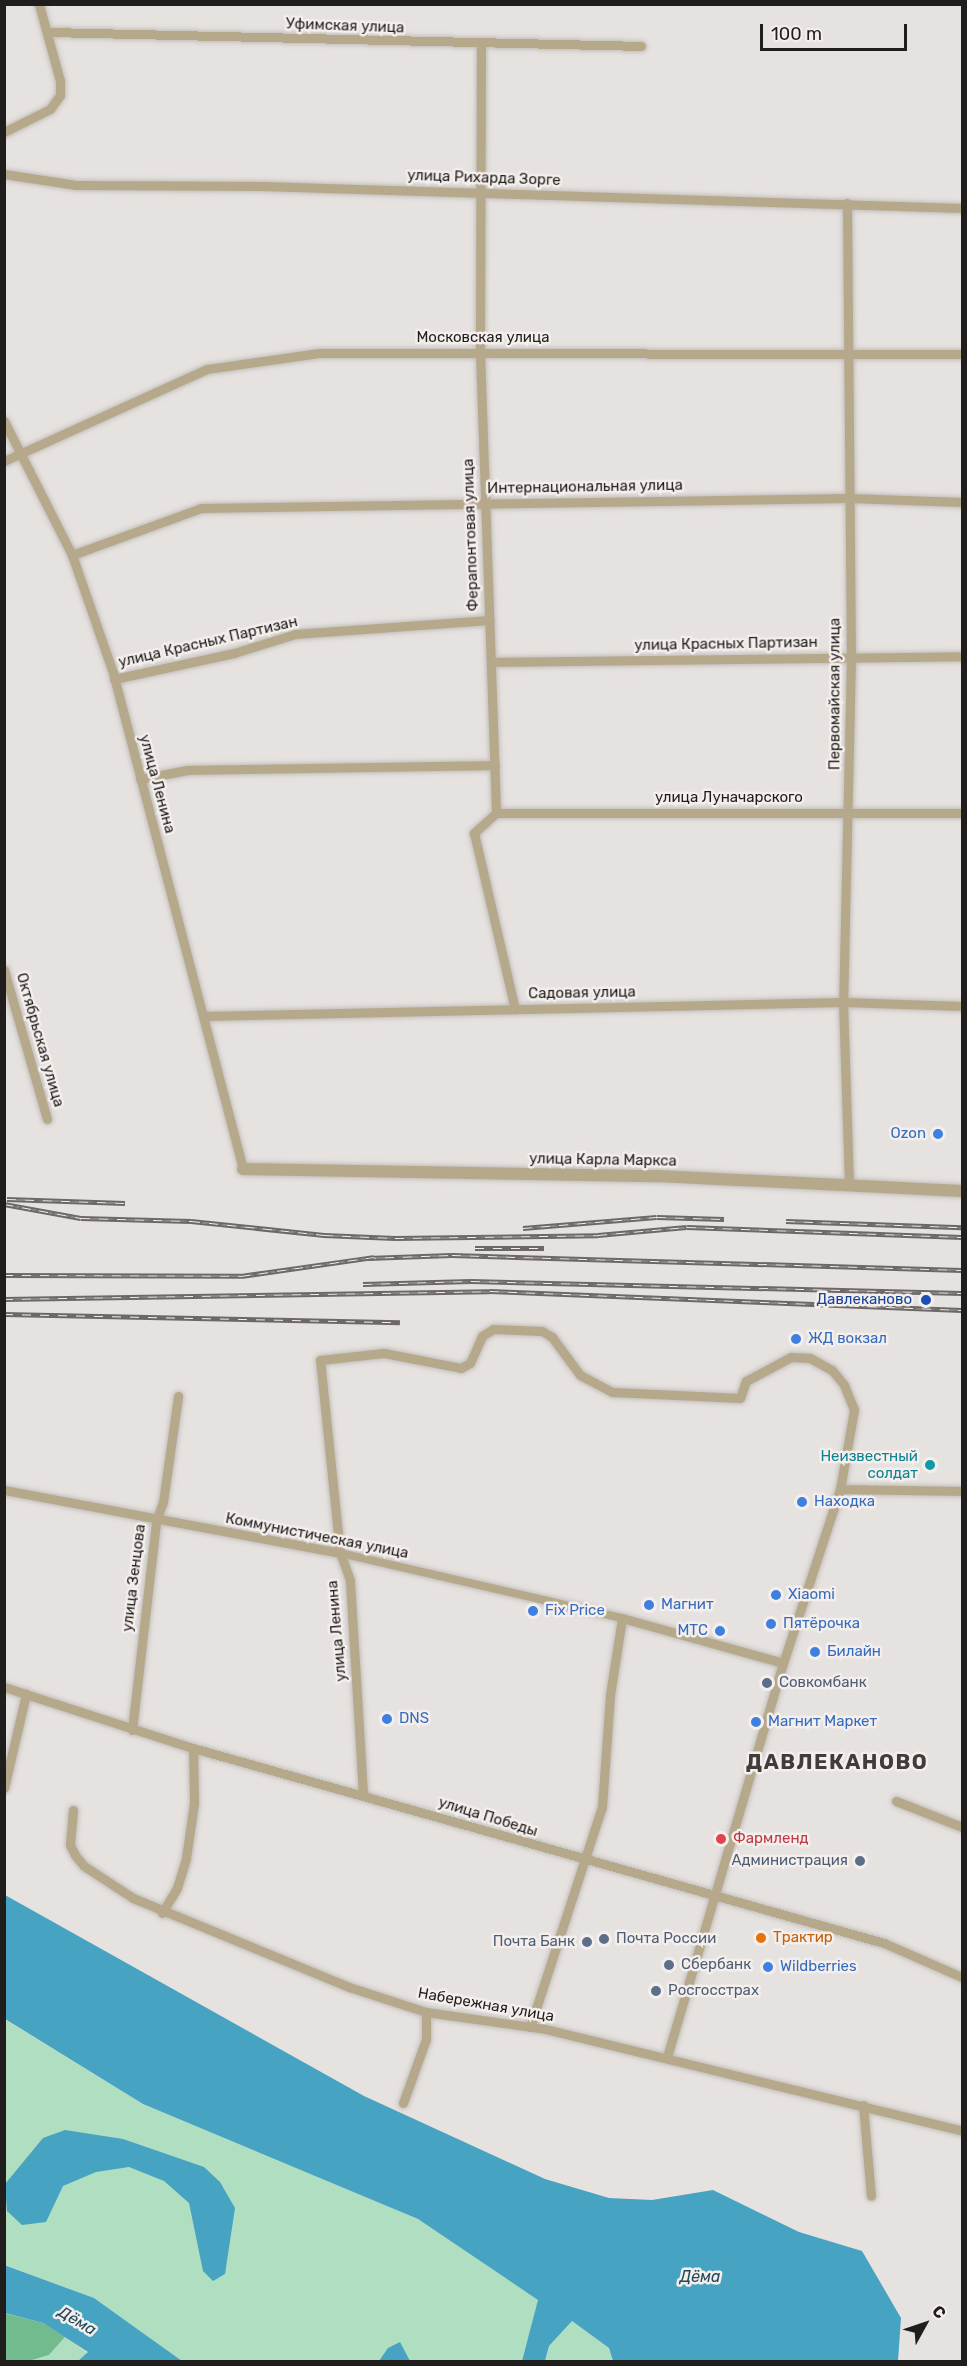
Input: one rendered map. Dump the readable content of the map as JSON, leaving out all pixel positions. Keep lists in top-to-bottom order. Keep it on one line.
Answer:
{"streets":{"street":["Уфимская улица","улица Рихарда Зорге","Московская улица","Интернациональная улица","Ферапонтовая улица","улица Красных Партизан","Первомайская улица","улица Ленина","улица Луначарского","Садовая улица","Октябрьская улица","улица Карла Маркса","Коммунистическая улица","улица Зенцова","улица Победы","Набережная улица"]},"crossings":[["Уфимская улица","Ферапонтовая улица"],["улица Рихарда Зорге","Ферапонтовая улица"],["улица Рихарда Зорге","Первомайская улица"],["Московская улица","Ферапонтовая улица"],["Московская улица","Первомайская улица"],["Московская улица","улица Ленина"],["Интернациональная улица","Ферапонтовая улица"],["Интернациональная улица","Первомайская улица"],["Интернациональная улица","улица Ленина"],["Ферапонтовая улица","улица Красных Партизан"],["Ферапонтовая улица","улица Луначарского"],["улица Красных Партизан","Первомайская улица"],["улица Красных Партизан","улица Ленина"],["Первомайская улица","улица Луначарского"],["Первомайская улица","Садовая улица"],["Первомайская улица","улица Карла Маркса"],["улица Ленина","Садовая улица"],["улица Ленина","улица Карла Маркса"],["улица Ленина","Коммунистическая улица"],["улица Ленина","улица Победы"],["Коммунистическая улица","улица Зенцова"],["улица Зенцова","улица Победы"]],"districts":["ДАВЛЕКАНОВО"],"water":["Дёма"],"places":["Ozon","Давлеканово","ЖД вокзал","Неизвестный солдат","Находка","Xiaomi","Магнит","Fix Price","Пятёрочка","МТС","Билайн","Совкомбанк","DNS","Магнит Маркет","Фармленд","Администрация","Трактир","Почта России","Почта Банк","Сбербанк","Wildberries","Росгосстрах"],"scale_bar":"100 m","north":"top right"}
